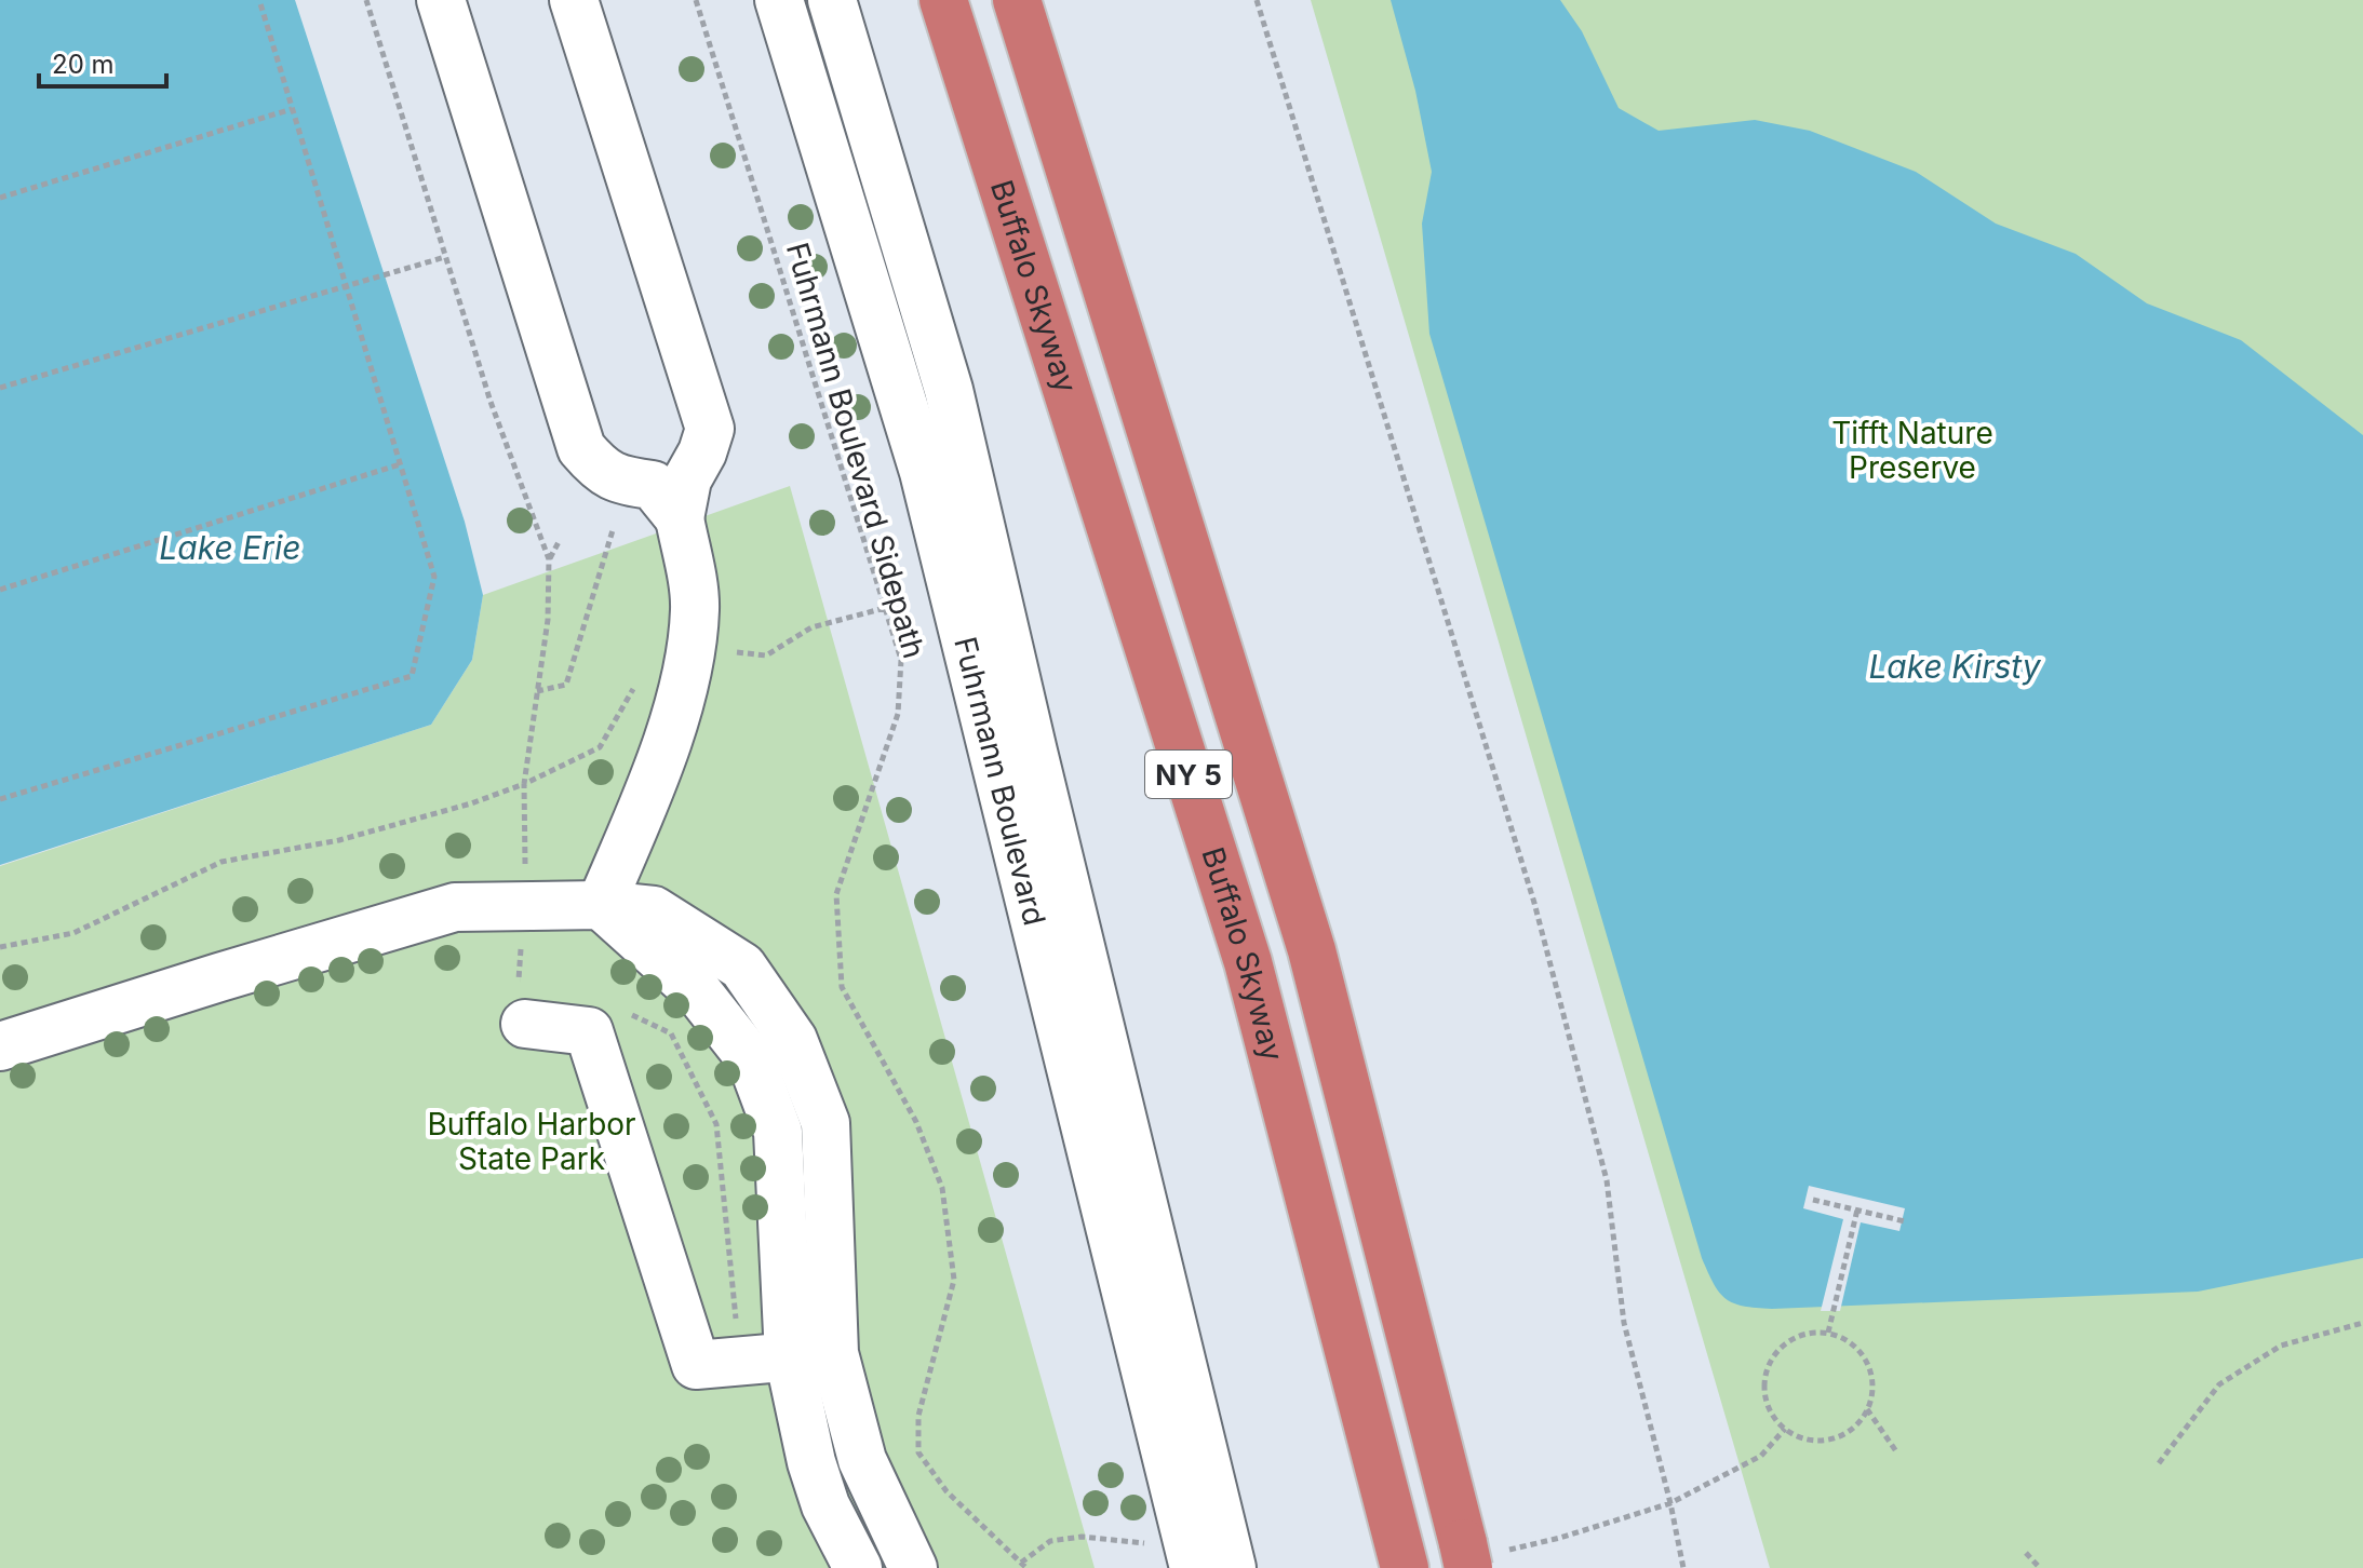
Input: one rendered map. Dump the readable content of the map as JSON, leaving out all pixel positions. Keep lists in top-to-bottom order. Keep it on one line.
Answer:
{"streets":{"highway":["Buffalo Skyway","NY 5"],"street":["Fuhrmann Boulevard"],"path":["Fuhrmann Boulevard Sidepath"]},"water":["Lake Erie","Lake Kirsty"],"parks":["Tifft Nature Preserve","Buffalo Harbor State Park"],"scale_bar":"20 m"}
